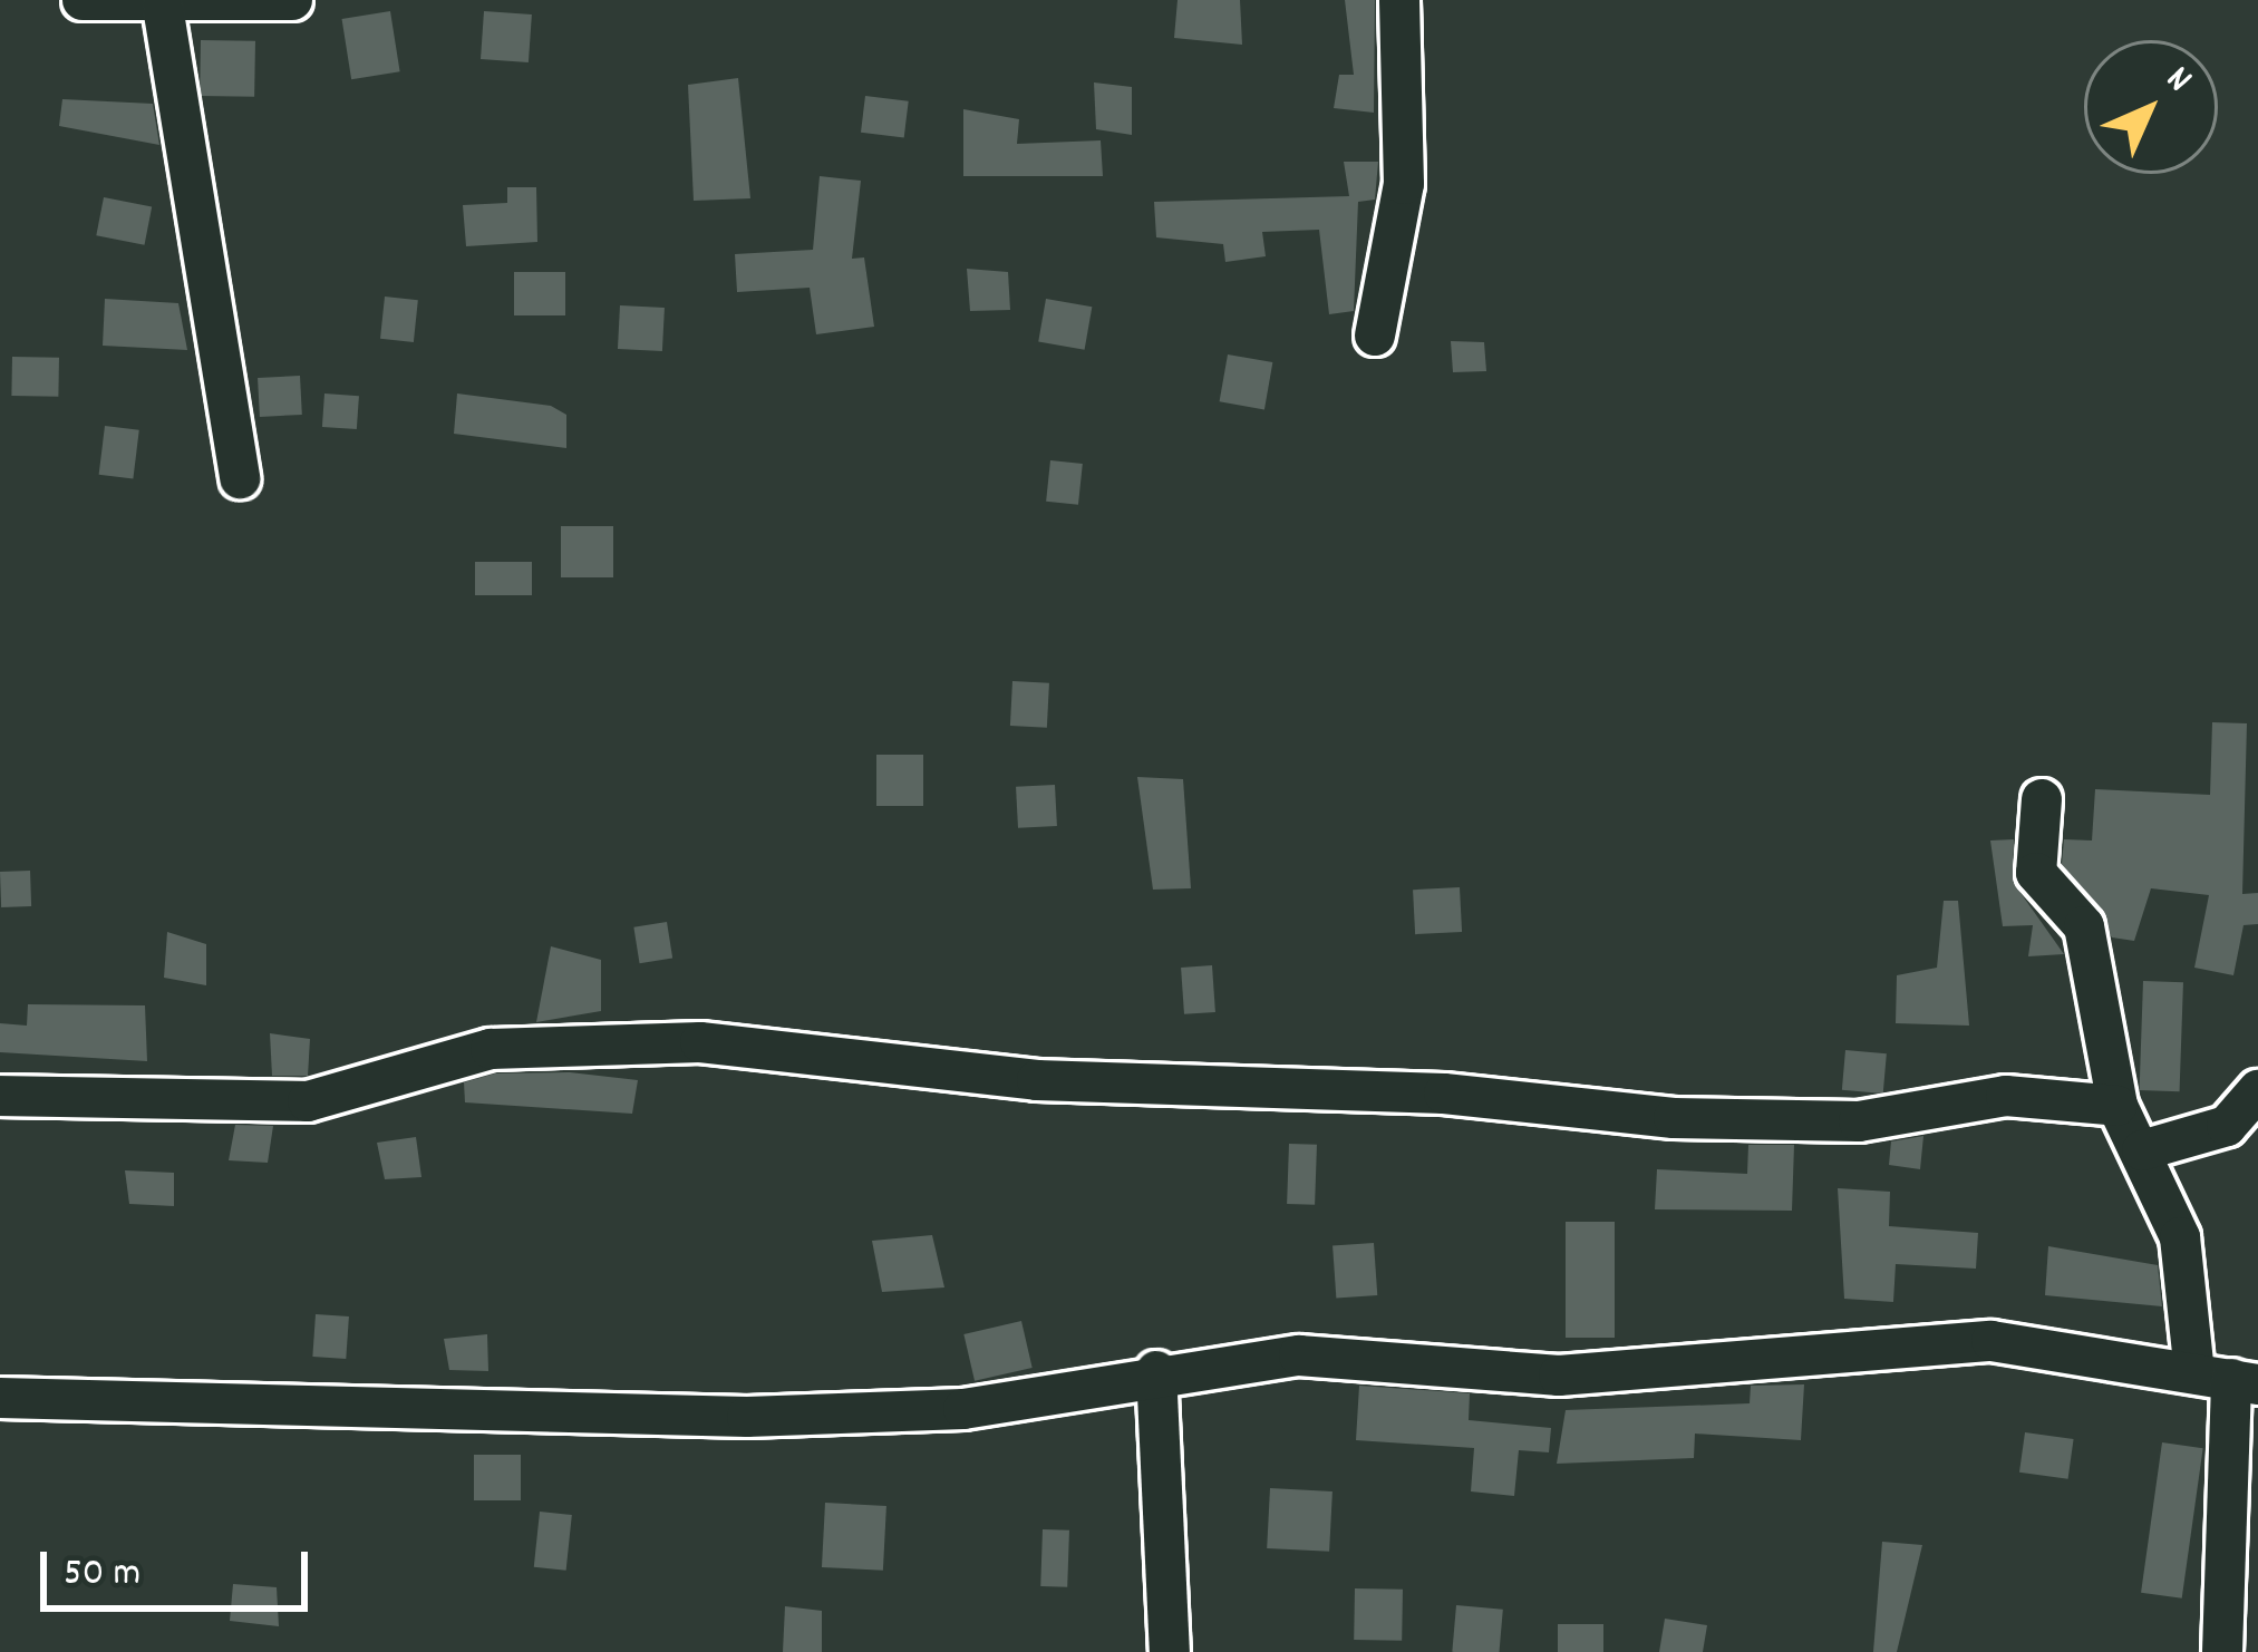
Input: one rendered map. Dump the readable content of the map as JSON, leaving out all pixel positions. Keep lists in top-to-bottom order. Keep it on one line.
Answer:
{"scale_bar":"50 m","north":"top right"}
